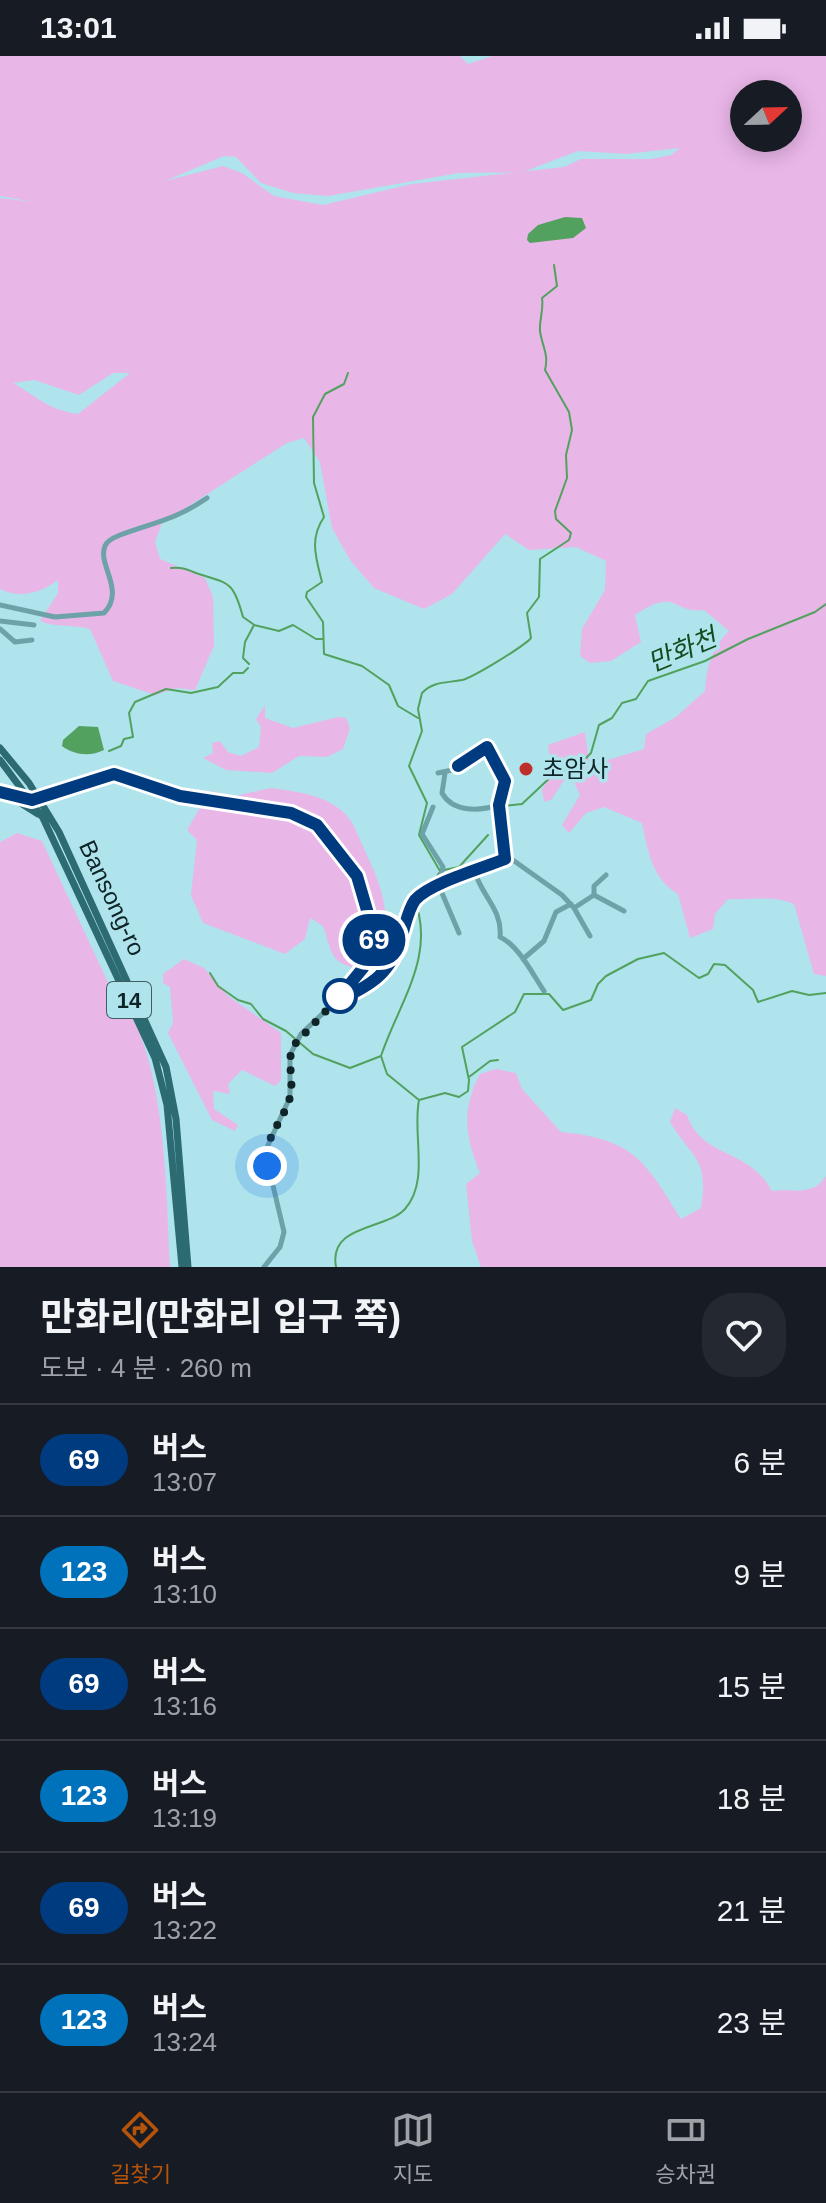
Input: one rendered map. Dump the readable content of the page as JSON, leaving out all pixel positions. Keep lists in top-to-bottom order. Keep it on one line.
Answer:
{"streets":{"main road":["Bansong-ro","14"]},"water":["만화천"],"places":["초암사"],"lines":["bus line 69"],"north":"right","page":{"status":"13:01","on_map":"69","heading":["만화리(만화리 입구 쪽)","도보 · 4 분 · 260 m"],"list":[{"mark":"69","name":"버스","note":"13:07","value":"6 분"},{"mark":"123","name":"버스","note":"13:10","value":"9 분"},{"mark":"69","name":"버스","note":"13:16","value":"15 분"},{"mark":"123","name":"버스","note":"13:19","value":"18 분"},{"mark":"69","name":"버스","note":"13:22","value":"21 분"},{"mark":"123","name":"버스","note":"13:24","value":"23 분"}],"tabs":["길찾기","지도","승차권"]}}
